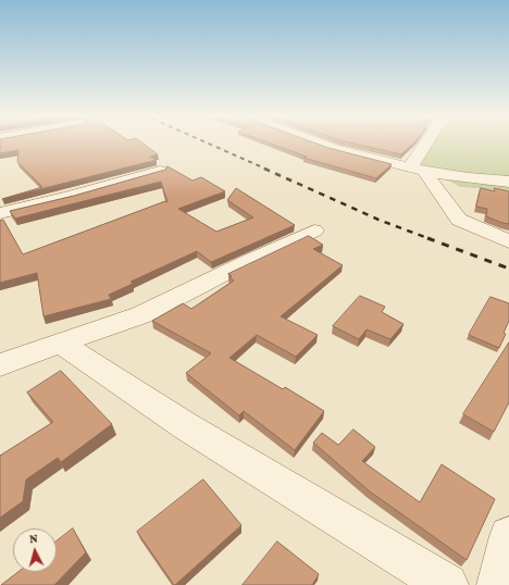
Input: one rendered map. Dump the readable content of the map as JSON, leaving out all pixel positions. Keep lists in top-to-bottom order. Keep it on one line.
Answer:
{"north":"top"}
